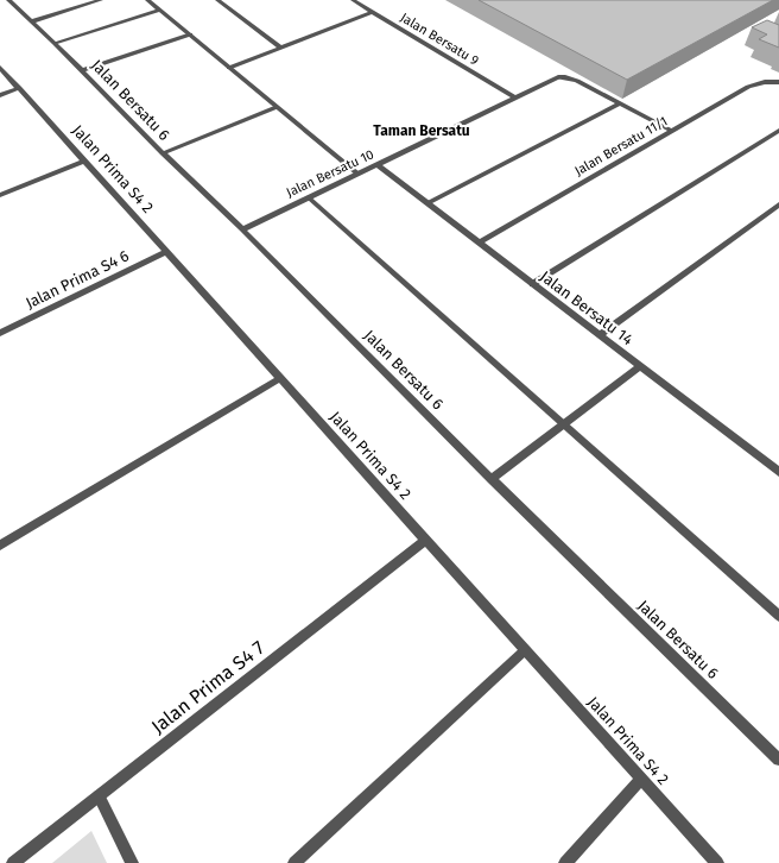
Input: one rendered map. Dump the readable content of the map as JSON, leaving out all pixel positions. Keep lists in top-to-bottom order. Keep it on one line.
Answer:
{"streets":{"street":["Jalan Bersatu 9","Jalan Bersatu 6","Jalan Bersatu 11/1","Jalan Prima S4 2","Jalan Bersatu 10","Jalan Prima S4 6","Jalan Bersatu 14","Jalan Prima S4 7"]},"crossings":[["Jalan Bersatu 9","Jalan Bersatu 10"],["Jalan Bersatu 6","Jalan Bersatu 10"],["Jalan Bersatu 11/1","Jalan Bersatu 14"],["Jalan Prima S4 2","Jalan Prima S4 6"],["Jalan Prima S4 2","Jalan Prima S4 7"],["Jalan Bersatu 10","Jalan Bersatu 14"]],"districts":["Taman Bersatu"]}
